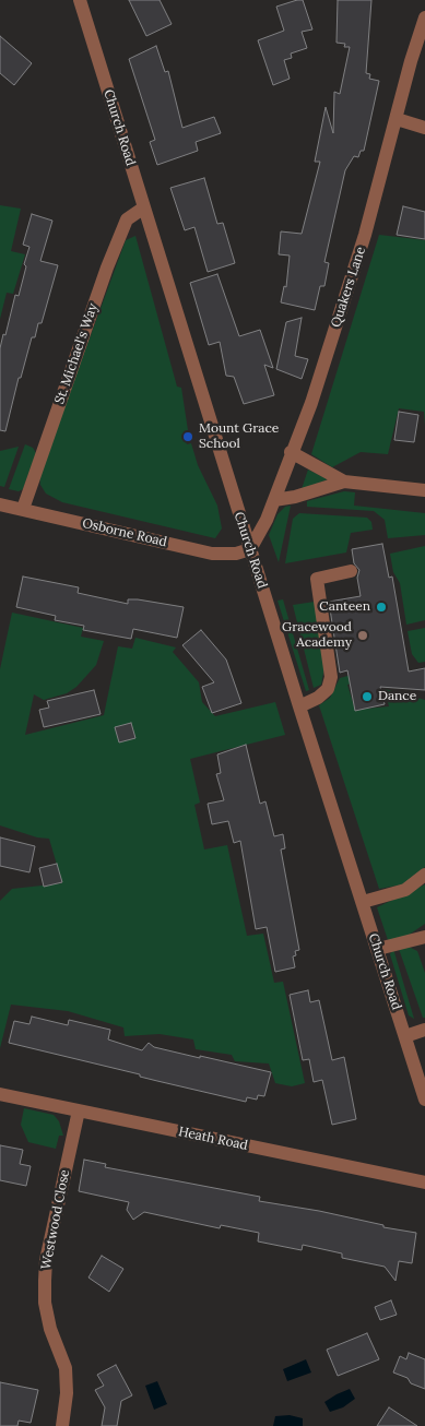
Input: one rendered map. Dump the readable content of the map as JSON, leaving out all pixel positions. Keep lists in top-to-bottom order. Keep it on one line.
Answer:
{"streets":{"street":["Church Road","Quakers Lane","St. Michael's Way","Osborne Road","Heath Road","Westwood Close"]},"crossings":[["Church Road","Quakers Lane"],["Church Road","St. Michael's Way"],["Church Road","Osborne Road"],["Quakers Lane","Osborne Road"],["St. Michael's Way","Osborne Road"],["Heath Road","Westwood Close"]],"places":["Mount Grace School","Canteen","Gracewood Academy","Dance"]}
